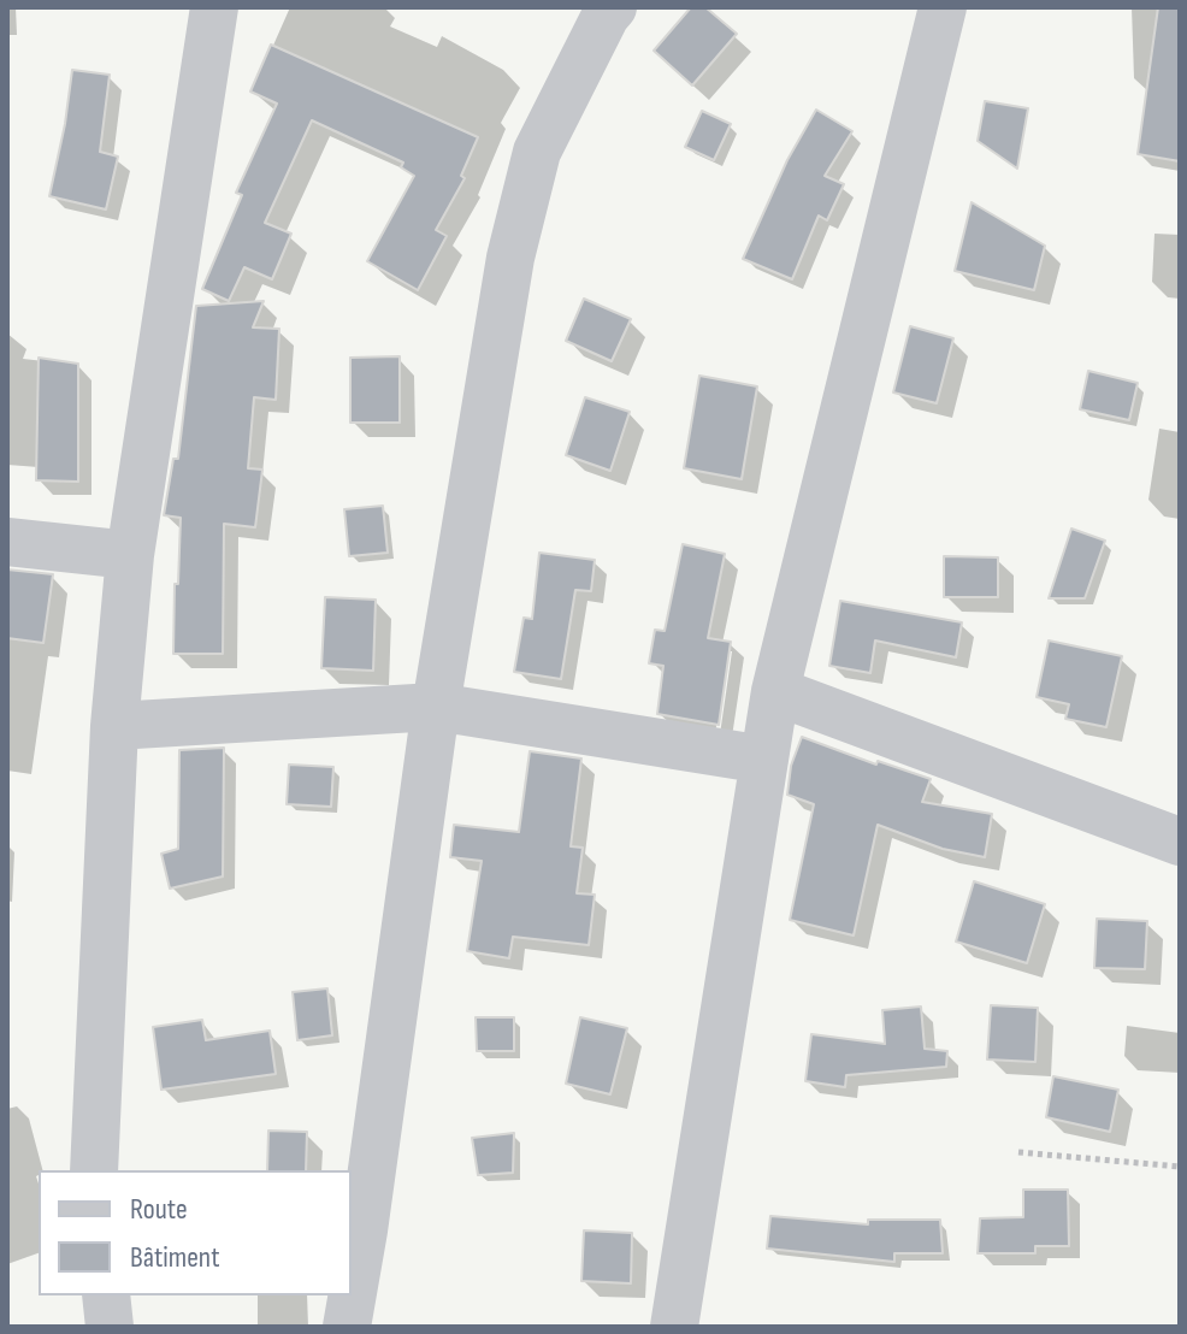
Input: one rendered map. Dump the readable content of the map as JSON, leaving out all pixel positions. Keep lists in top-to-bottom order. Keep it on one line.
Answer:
{"legend":["Route","Bâtiment"]}
